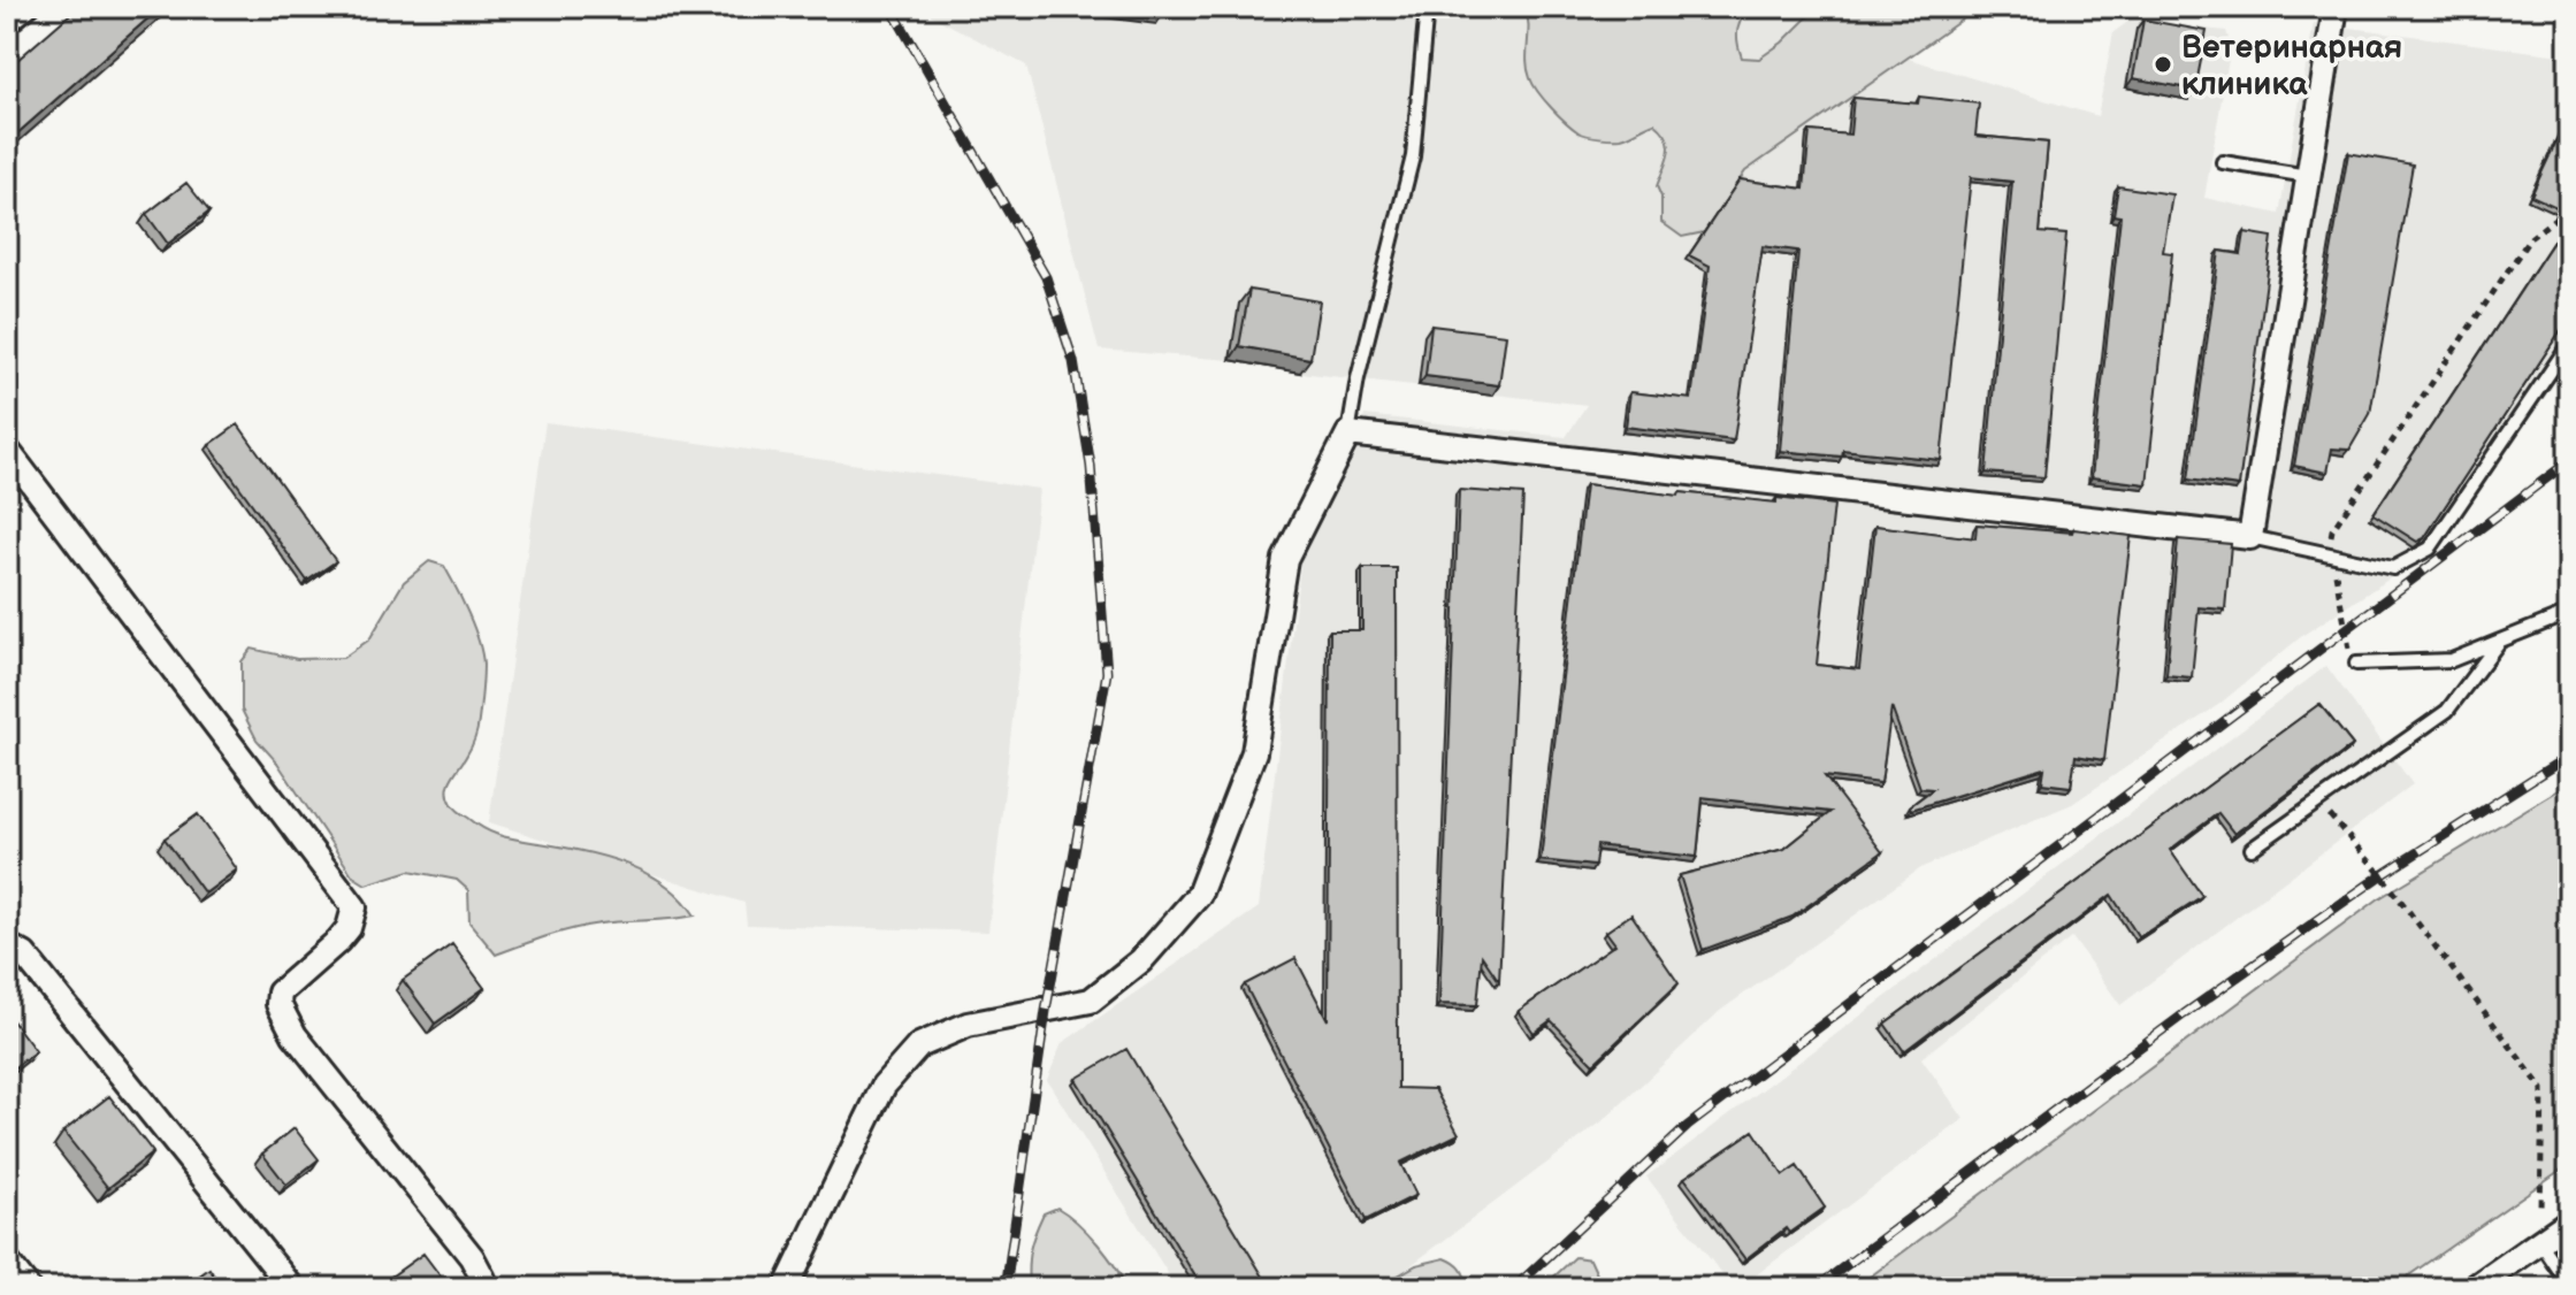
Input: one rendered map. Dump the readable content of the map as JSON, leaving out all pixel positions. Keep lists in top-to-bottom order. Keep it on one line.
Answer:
{"places":["Ветеринарная клиника"]}
